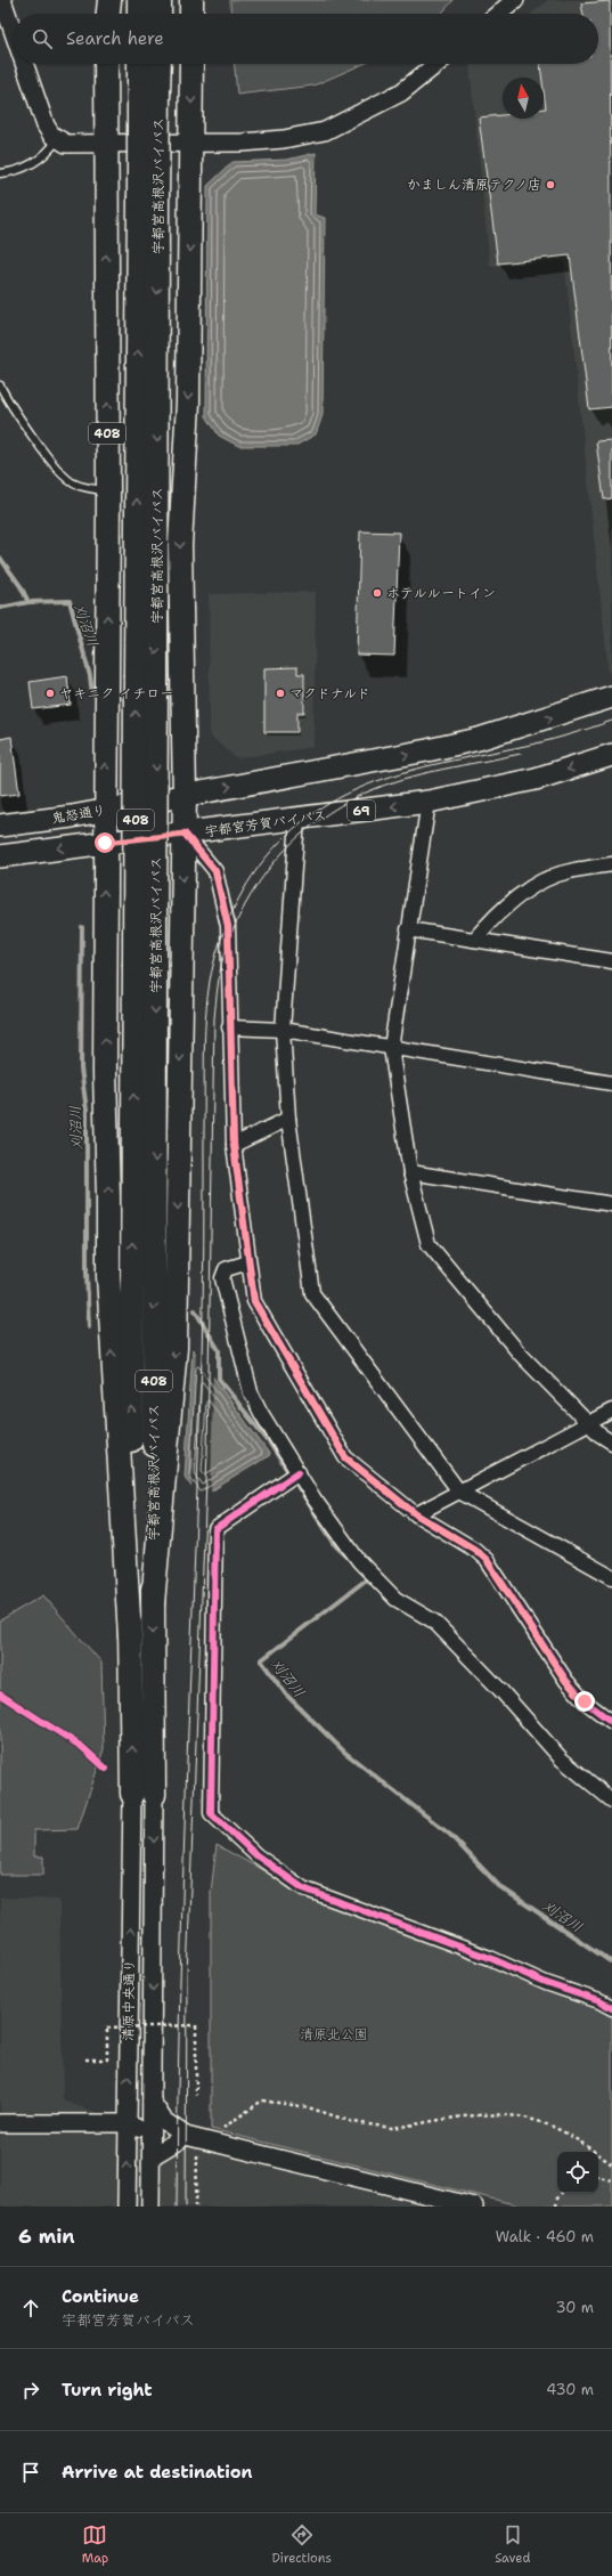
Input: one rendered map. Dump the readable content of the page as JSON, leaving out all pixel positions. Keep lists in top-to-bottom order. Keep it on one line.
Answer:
{"streets":{"highway":["宇都宮高根沢バイパス","408"],"main road":["69","鬼怒通り","宇都宮芳賀バイパス"],"street":["清原中央通り"]},"crossings":[["宇都宮高根沢バイパス","408"],["宇都宮高根沢バイパス","清原中央通り"],["408","69"],["408","鬼怒通り"],["408","宇都宮芳賀バイパス"],["69","宇都宮芳賀バイパス"]],"water":["刈沼川"],"parks":["清原北公園"],"places":["かましん清原テクノ店","ホテルルートイン","ヤキニク イチロー","マクドナルド"],"north":"top","page":{"search":"Search here","heading":["6 min","Walk · 460 m"],"list":[["Continue","宇都宮芳賀バイパス","30 m"],["Turn right","430 m"],"Arrive at destination"],"nav":["Map","Directions","Saved"]}}
